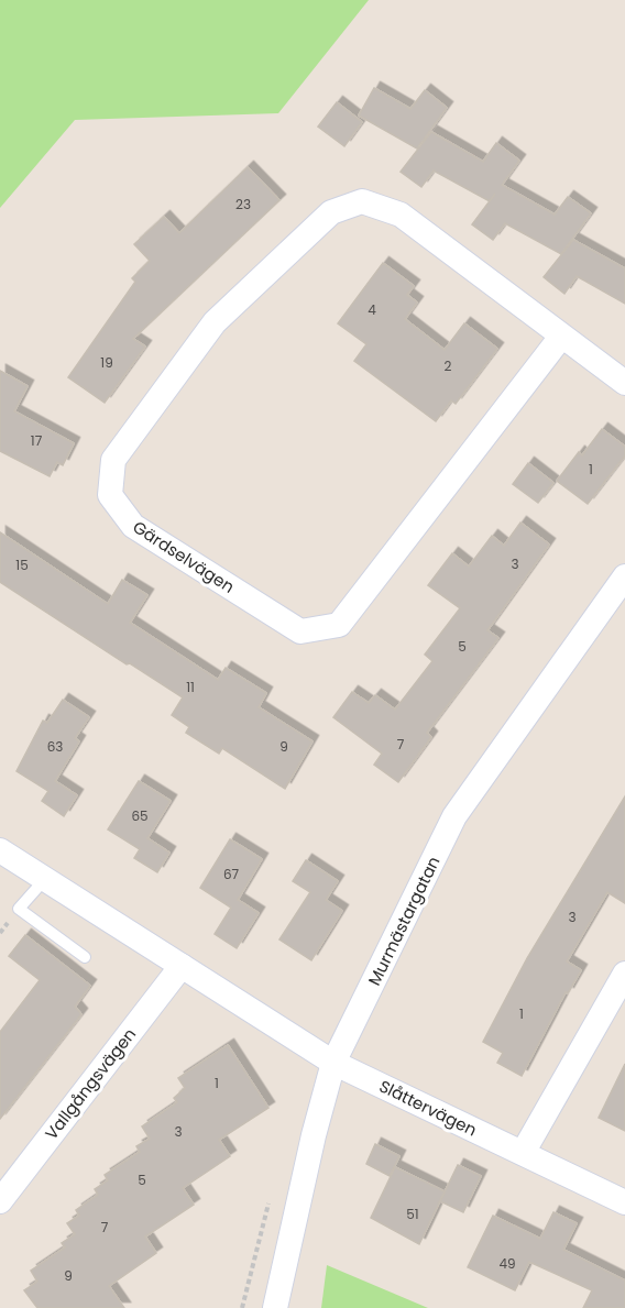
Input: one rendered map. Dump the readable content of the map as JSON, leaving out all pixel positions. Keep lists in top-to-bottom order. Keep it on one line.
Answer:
{"streets":{"street":["Gärdselvägen","Murmästargatan","Vallgångsvägen","Slåttervägen"]},"crossings":[["Murmästargatan","Slåttervägen"]],"house_numbers":["23","4","19","2","17","1","3","15","5","11","7","63","9","65","67","3","1","1","3","5","51","7","49","9"]}
